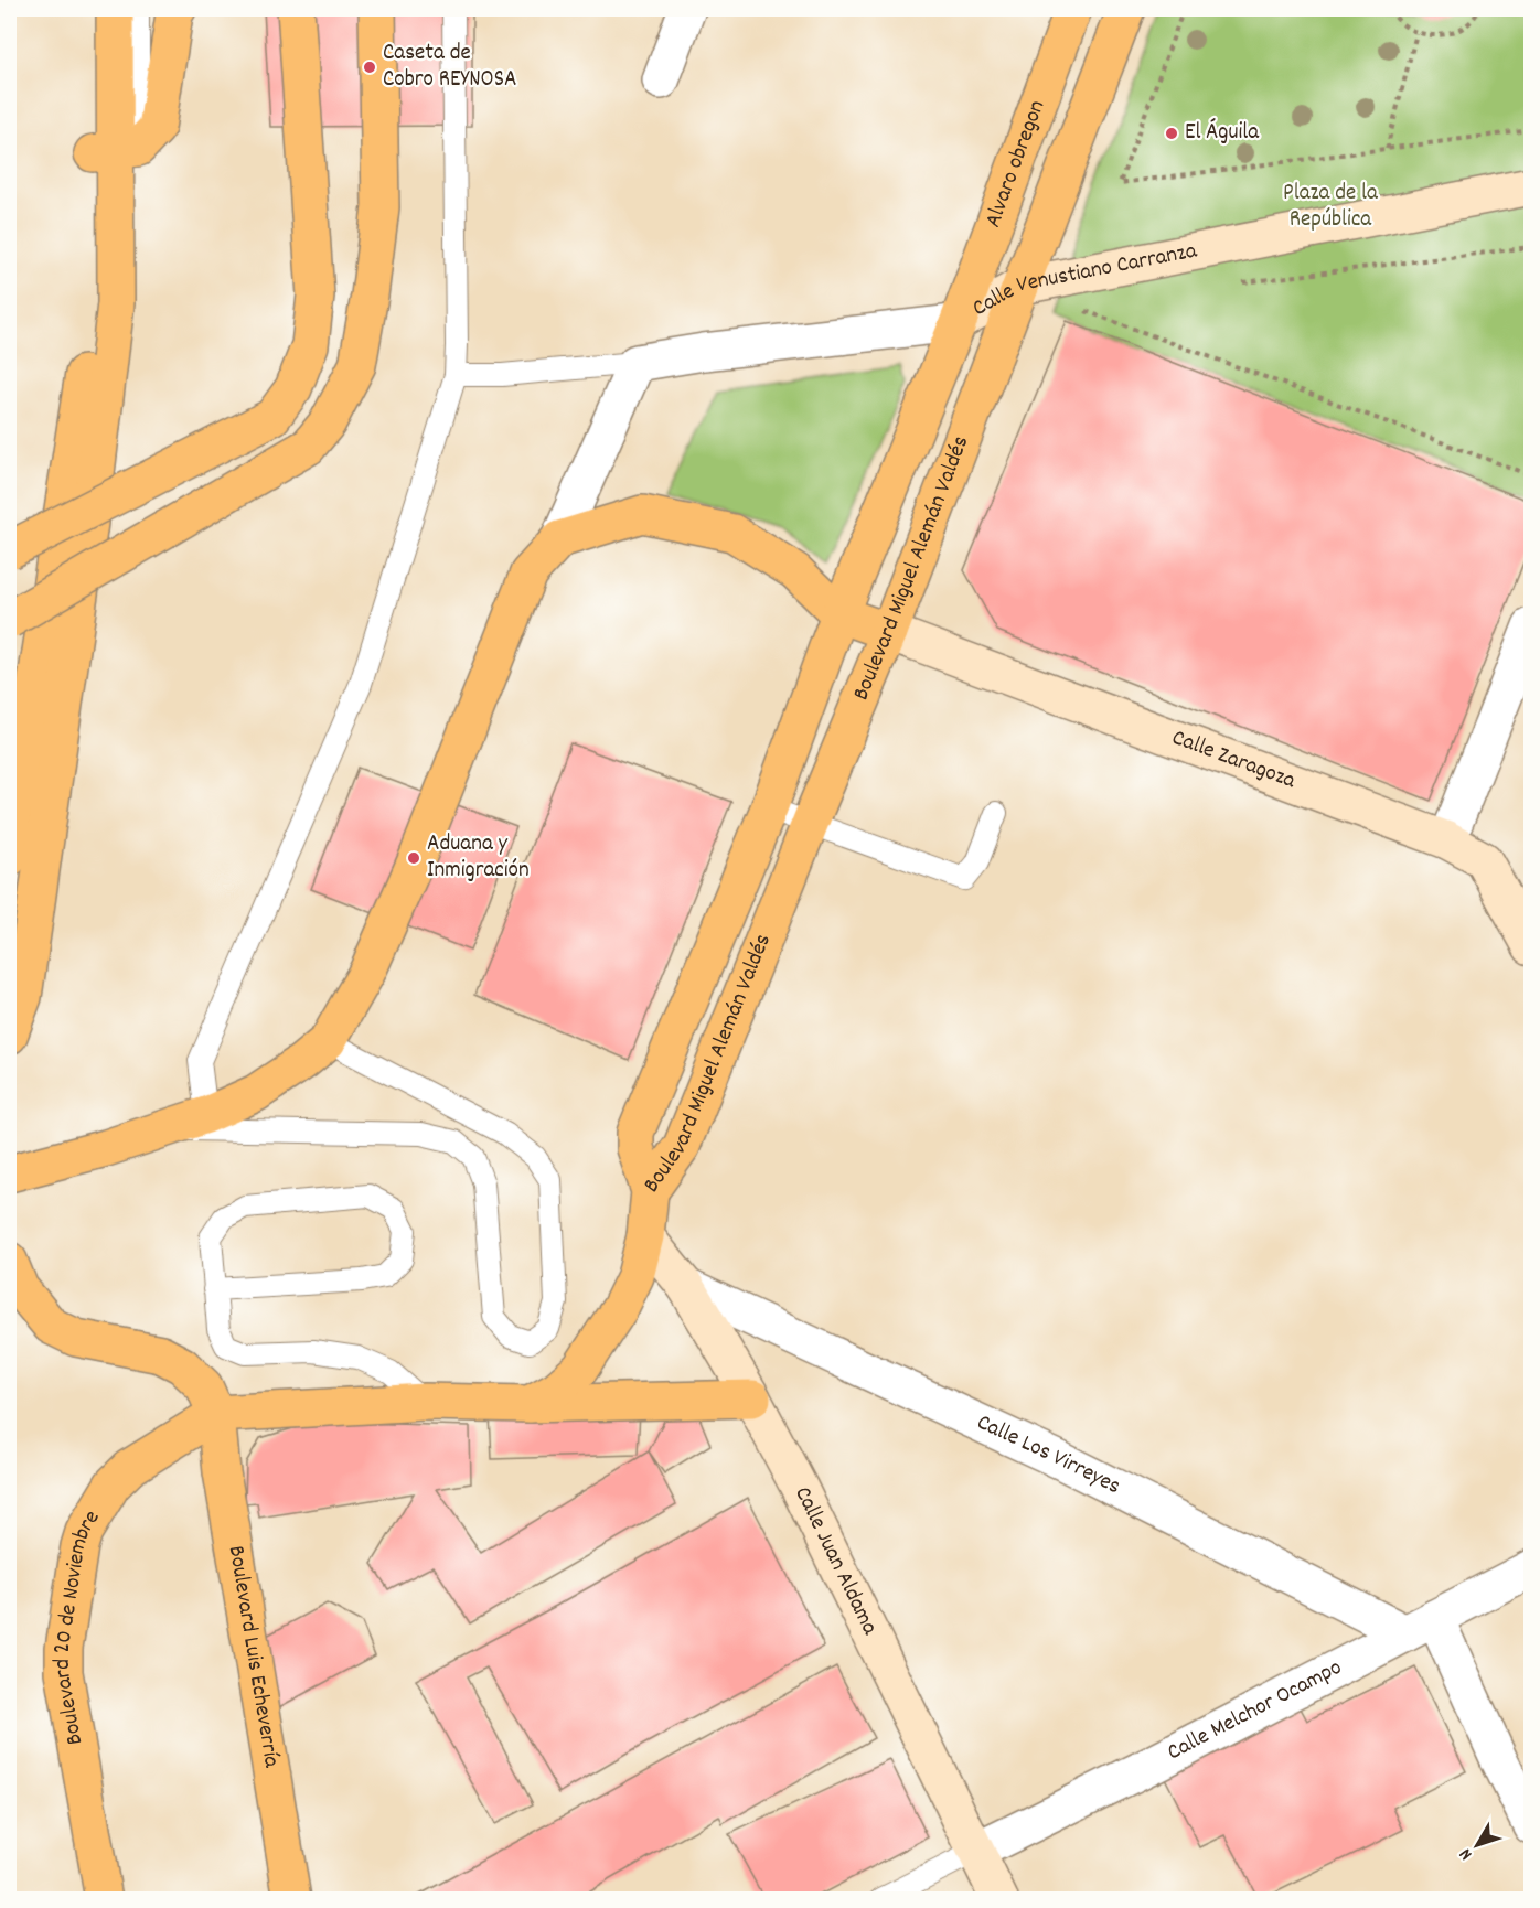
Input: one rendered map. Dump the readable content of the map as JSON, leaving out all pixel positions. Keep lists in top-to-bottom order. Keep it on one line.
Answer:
{"streets":{"main road":["Alvaro obregon","Calle Venustiano Carranza","Boulevard Miguel Alemán Valdés","Calle Zaragoza","Calle Juan Aldama","Boulevard 20 de Noviembre","Boulevard Luis Echeverría"],"street":["Calle Los Virreyes","Calle Melchor Ocampo"]},"crossings":[["Alvaro obregon","Calle Venustiano Carranza"],["Alvaro obregon","Boulevard Miguel Alemán Valdés"],["Calle Venustiano Carranza","Boulevard Miguel Alemán Valdés"],["Boulevard Miguel Alemán Valdés","Calle Zaragoza"],["Calle Los Virreyes","Calle Juan Aldama"],["Calle Los Virreyes","Calle Melchor Ocampo"],["Calle Juan Aldama","Calle Melchor Ocampo"],["Boulevard 20 de Noviembre","Boulevard Luis Echeverría"]],"parks":["Plaza de la República"],"places":["Caseta de Cobro REYNOSA","El Águila","Aduana y Inmigración"],"north":"bottom left"}
